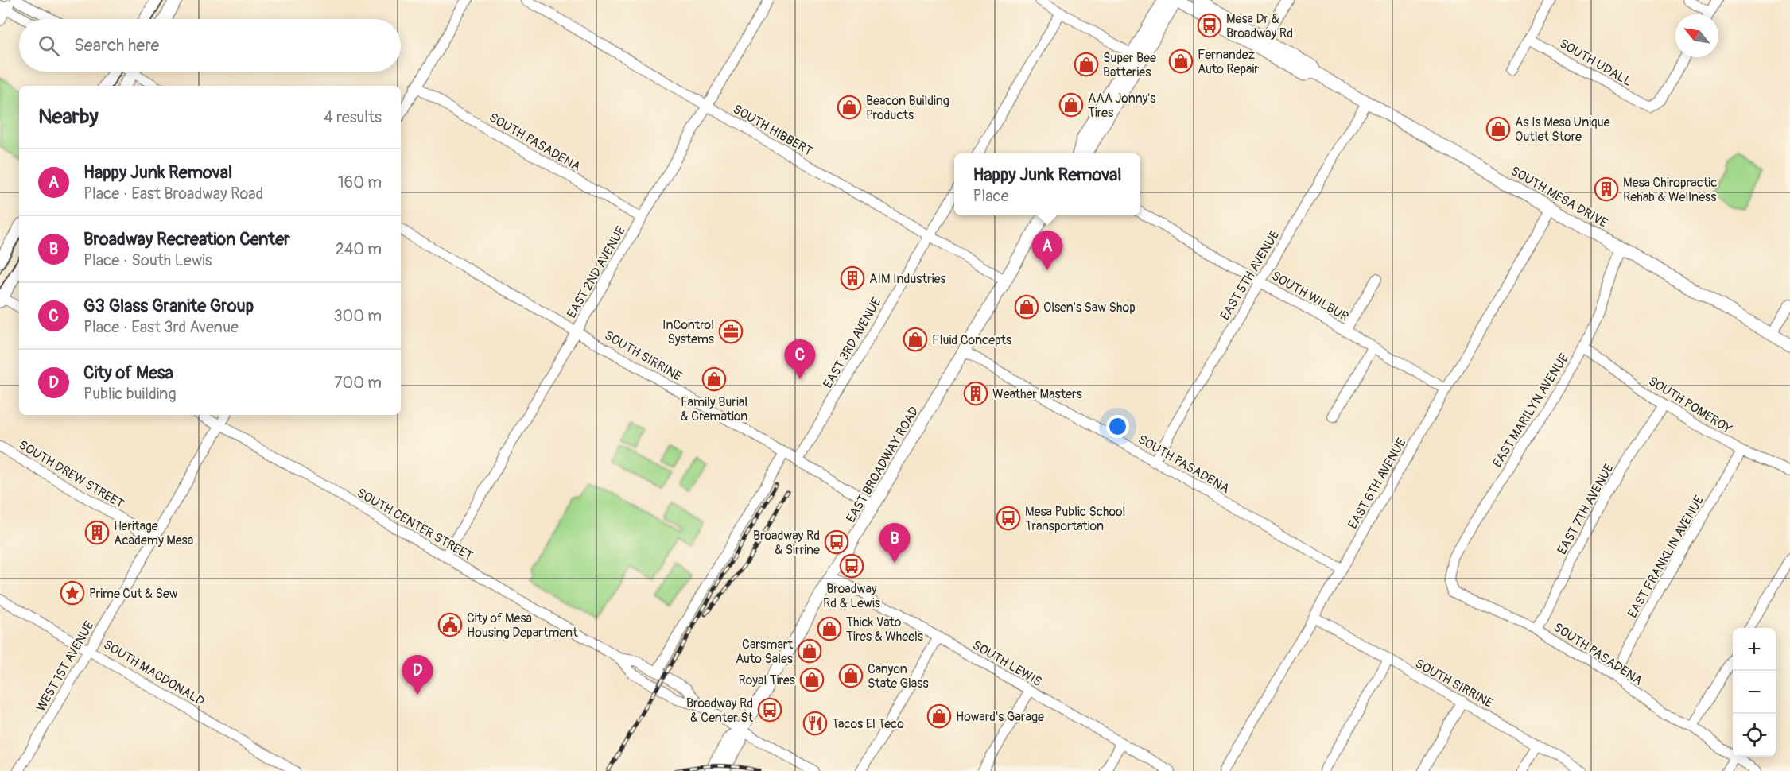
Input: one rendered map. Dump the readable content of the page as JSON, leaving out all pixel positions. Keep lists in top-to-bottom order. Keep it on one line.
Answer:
{"streets":{"main road":["SOUTH MESA DRIVE","EAST BROADWAY ROAD"],"street":["SOUTH UDALL","SOUTH HIBBERT","SOUTH PASADENA","EAST 2ND AVENUE","EAST 5TH AVENUE","SOUTH WILBUR","EAST 3RD AVENUE","SOUTH SIRRINE","SOUTH POMEROY","EAST MARILYN AVENUE","SOUTH DREW STREET","EAST 6TH AVENUE","EAST 7TH AVENUE","SOUTH CENTER STREET","EAST FRANKLIN AVENUE","SOUTH LEWIS","WEST 1ST AVENUE","SOUTH MACDONALD"]},"crossings":[["SOUTH HIBBERT","EAST 2ND AVENUE"],["SOUTH HIBBERT","EAST 3RD AVENUE"],["SOUTH HIBBERT","EAST BROADWAY ROAD"],["SOUTH PASADENA","EAST 2ND AVENUE"],["SOUTH PASADENA","EAST 5TH AVENUE"],["SOUTH PASADENA","EAST MARILYN AVENUE"],["SOUTH PASADENA","EAST BROADWAY ROAD"],["SOUTH PASADENA","EAST 6TH AVENUE"],["SOUTH PASADENA","EAST 7TH AVENUE"],["SOUTH PASADENA","EAST FRANKLIN AVENUE"],["SOUTH MESA DRIVE","EAST 5TH AVENUE"],["SOUTH MESA DRIVE","EAST MARILYN AVENUE"],["SOUTH MESA DRIVE","EAST 6TH AVENUE"],["EAST 2ND AVENUE","SOUTH SIRRINE"],["EAST 2ND AVENUE","SOUTH CENTER STREET"],["EAST 5TH AVENUE","SOUTH WILBUR"],["SOUTH WILBUR","EAST 6TH AVENUE"],["EAST 3RD AVENUE","SOUTH SIRRINE"],["SOUTH SIRRINE","EAST BROADWAY ROAD"],["SOUTH SIRRINE","EAST 6TH AVENUE"],["SOUTH POMEROY","EAST MARILYN AVENUE"],["SOUTH POMEROY","EAST 7TH AVENUE"],["SOUTH POMEROY","EAST FRANKLIN AVENUE"],["EAST BROADWAY ROAD","SOUTH CENTER STREET"],["EAST BROADWAY ROAD","SOUTH LEWIS"],["SOUTH DREW STREET","WEST 1ST AVENUE"],["SOUTH CENTER STREET","WEST 1ST AVENUE"],["WEST 1ST AVENUE","SOUTH MACDONALD"]],"places":{"bus stop":["Mesa Dr & Broadway Rd","Mesa Public School Transportation","Broadway Rd & Sirrine","Broadway Rd & Lewis","Broadway Rd & Center St"],"shop":["Fernandez Auto Repair","Super Bee Batteries","AAA Jonny's Tires","Beacon Building Products","As Is Mesa Unique Outlet Store","Olsen's Saw Shop","Fluid Concepts","Family Burial & Cremation","Thick Vato Tires & Wheels","Carsmart Auto Sales","Canyon State Glass","Royal Tires","Howard's Garage"],"building":["Mesa Chiropractic Rehab & Wellness","AIM Industries","Weather Masters","Heritage Academy Mesa"],"office":["InControl Systems"],"place":["Prime Cut & Sew"],"public building":["City of Mesa Housing Department"],"restaurant":["Tacos El Teco"]},"north":"top left","page":{"search":"Search here","heading":["Nearby","4 results"],"list":[{"mark":"A","name":"Happy Junk Removal","note":"Place · East Broadway Road","value":"160 m"},{"mark":"B","name":"Broadway Recreation Center","note":"Place · South Lewis","value":"240 m"},{"mark":"C","name":"G3 Glass Granite Group","note":"Place · East 3rd Avenue","value":"300 m"},{"mark":"D","name":"City of Mesa","note":"Public building","value":"700 m"}],"popup":["Happy Junk Removal","Place"],"pins":["A","C","B","D"],"map_buttons":["+","−"]}}
